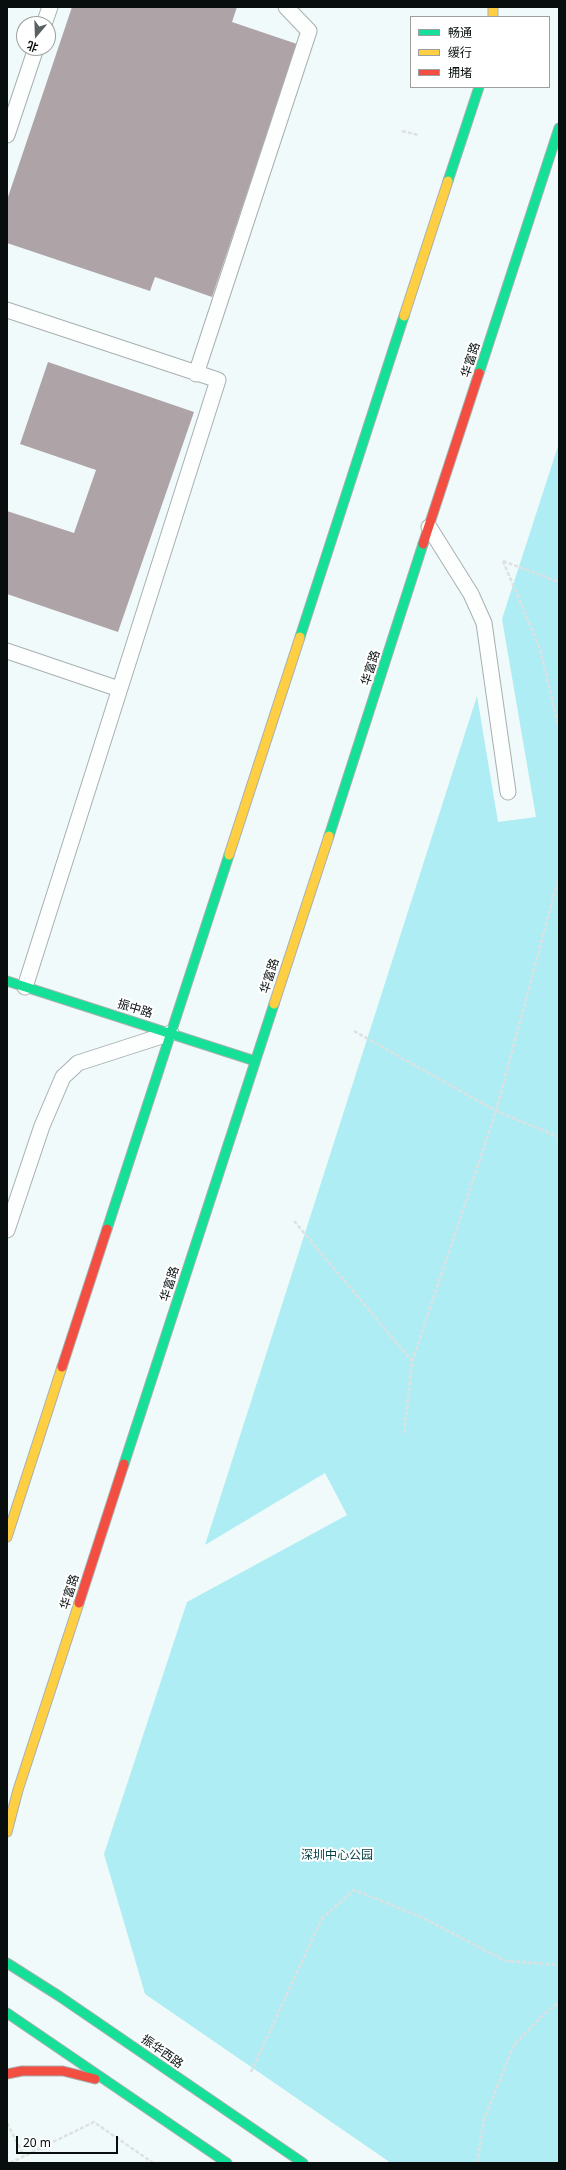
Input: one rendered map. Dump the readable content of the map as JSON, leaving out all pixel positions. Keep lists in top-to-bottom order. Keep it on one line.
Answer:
{"streets":{"main road":["华富路","振中路","振华西路"]},"crossings":[["华富路","振中路"]],"parks":["深圳中心公园"],"legend":["畅通","缓行","拥堵"],"scale_bar":"20 m","north":"bottom"}
